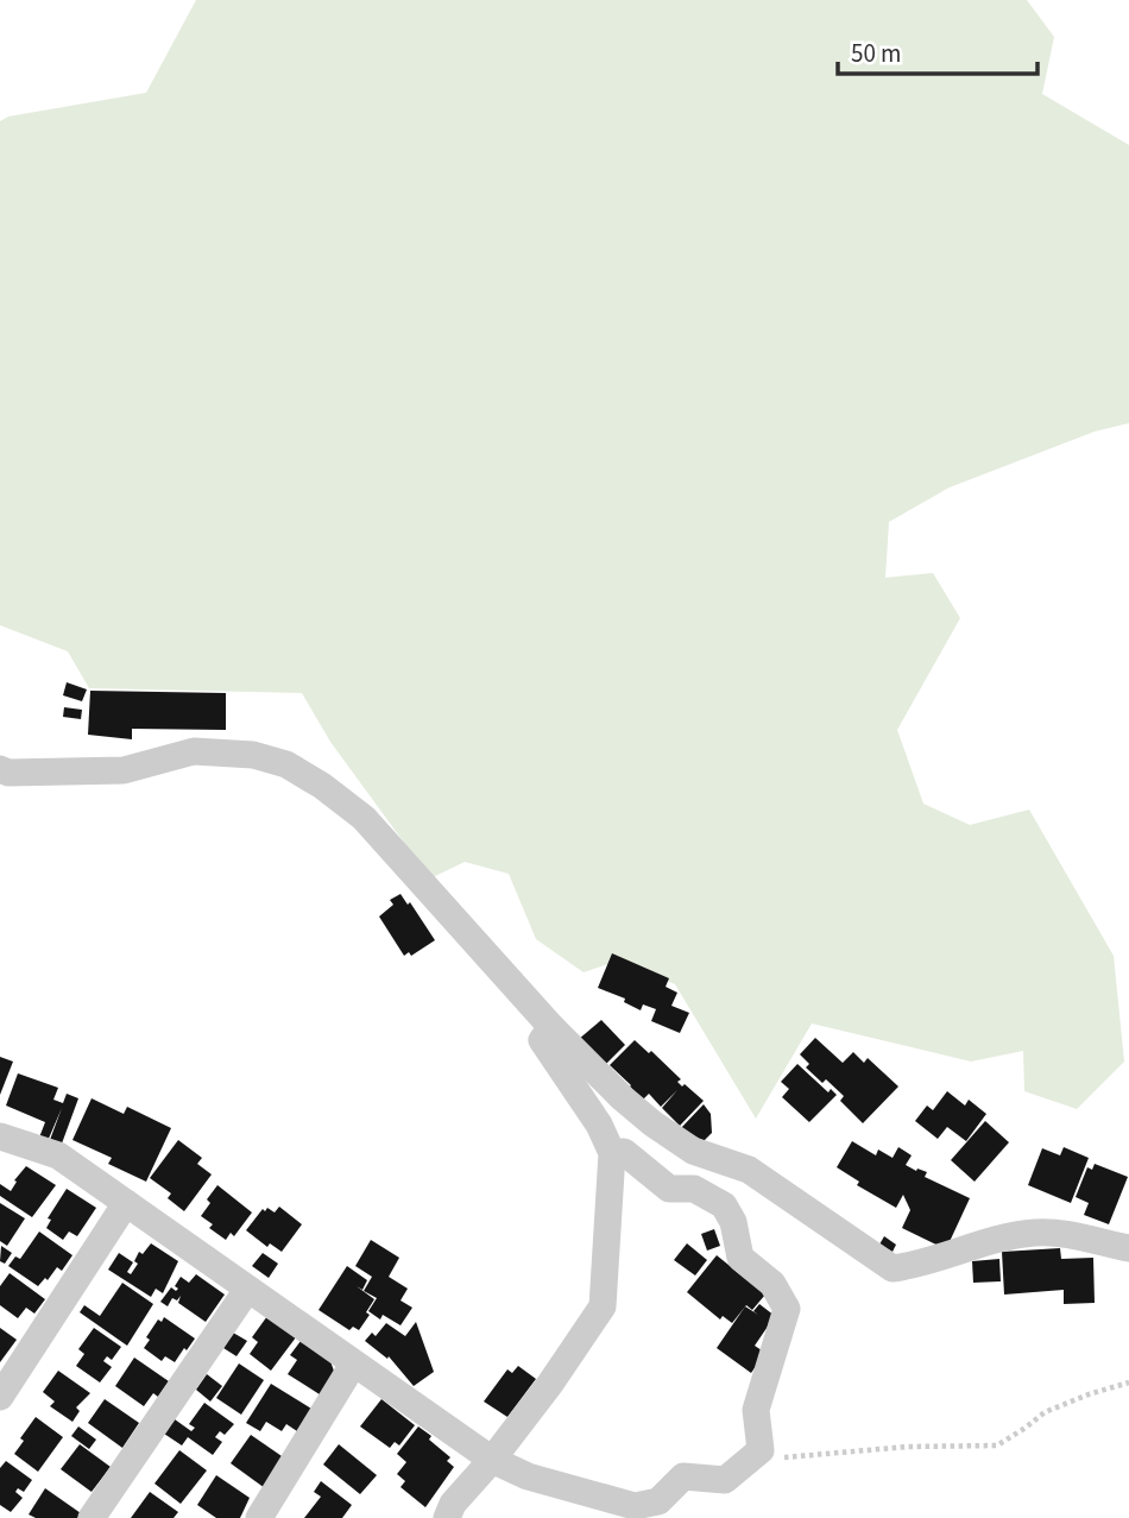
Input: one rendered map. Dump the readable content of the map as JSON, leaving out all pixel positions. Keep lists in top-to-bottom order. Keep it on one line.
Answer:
{"scale_bar":"50 m"}
